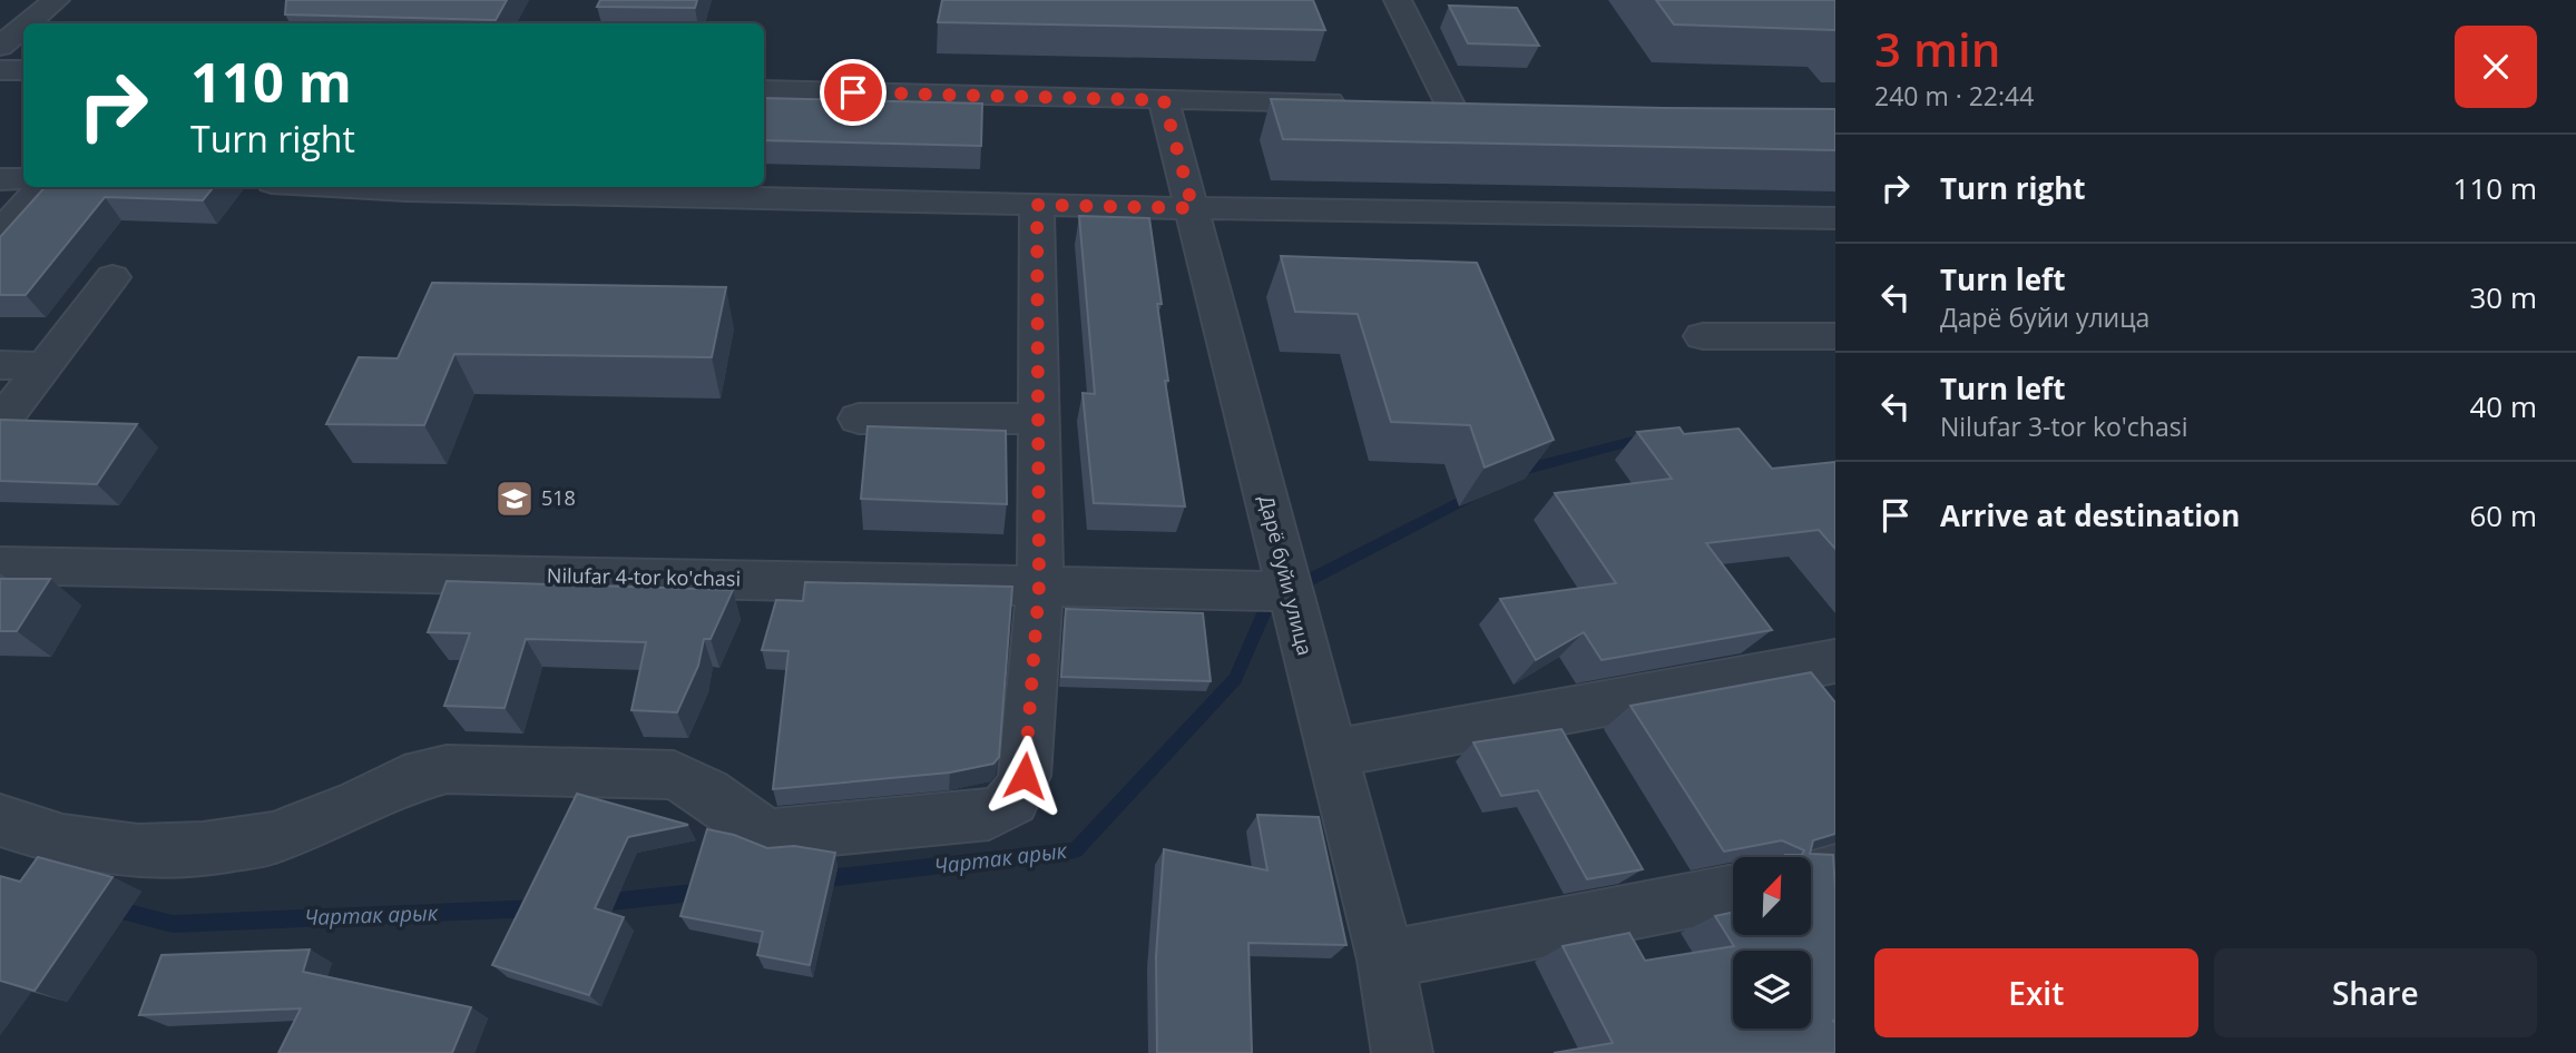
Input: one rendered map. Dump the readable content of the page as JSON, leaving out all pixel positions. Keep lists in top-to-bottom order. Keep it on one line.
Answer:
{"streets":{"street":["Дарё буйи улица","Nilufar 4-tor ko'chasi"]},"crossings":[["Дарё буйи улица","Nilufar 4-tor ko'chasi"]],"water":["Чартак арык"],"places":{"school or university":["518"]},"north":"top right","page":{"heading":["3 min","240 m · 22:44"],"turn":["110 m","Turn right"],"list":[{"name":"Turn right","value":"110 m"},{"name":"Turn left","note":"Дарё буйи улица","value":"30 m"},{"name":"Turn left","note":"Nilufar 3-tor ko'chasi","value":"40 m"},{"name":"Arrive at destination","value":"60 m"}],"buttons":["Exit","Share"]}}
